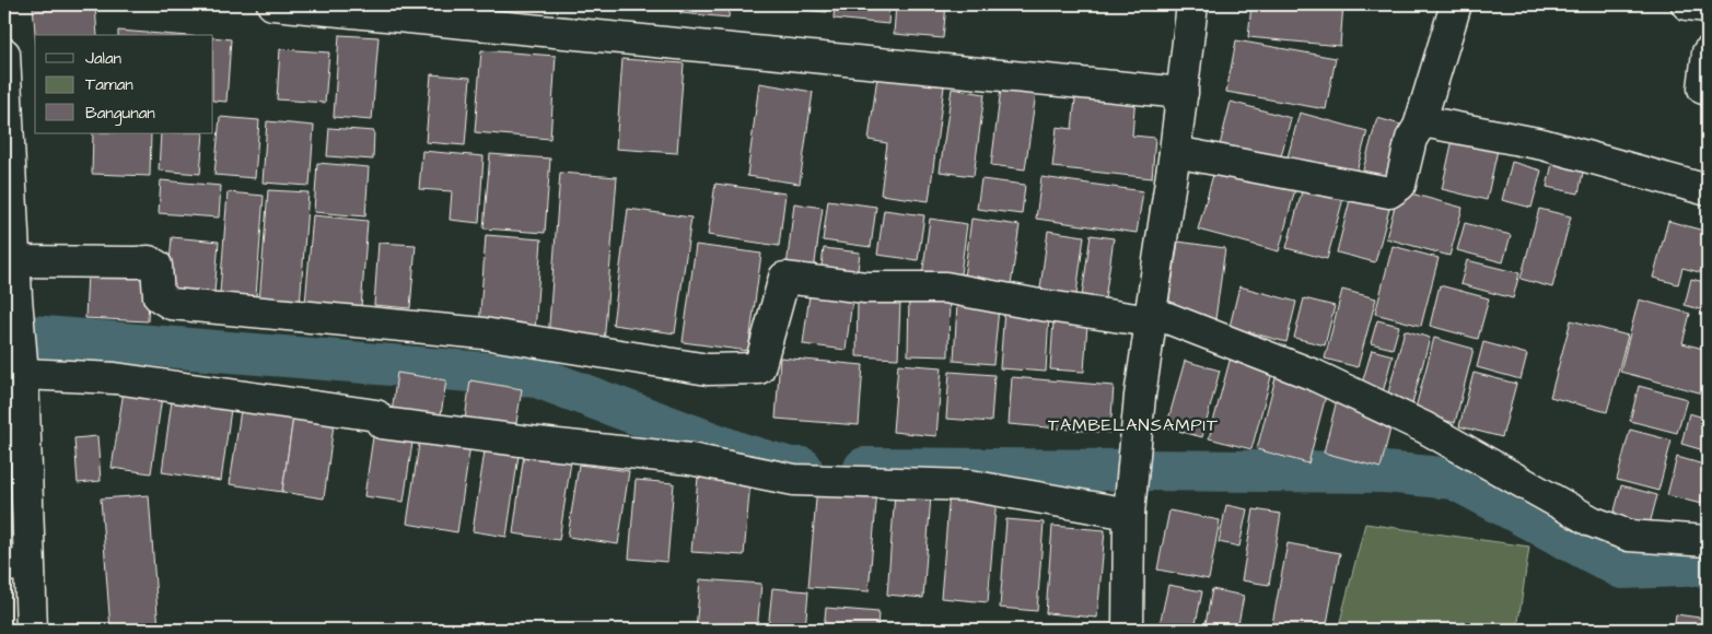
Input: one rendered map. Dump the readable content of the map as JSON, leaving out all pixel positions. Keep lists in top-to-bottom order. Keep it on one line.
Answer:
{"districts":["TAMBELANSAMPIT"],"legend":["Jalan","Taman","Bangunan"]}
